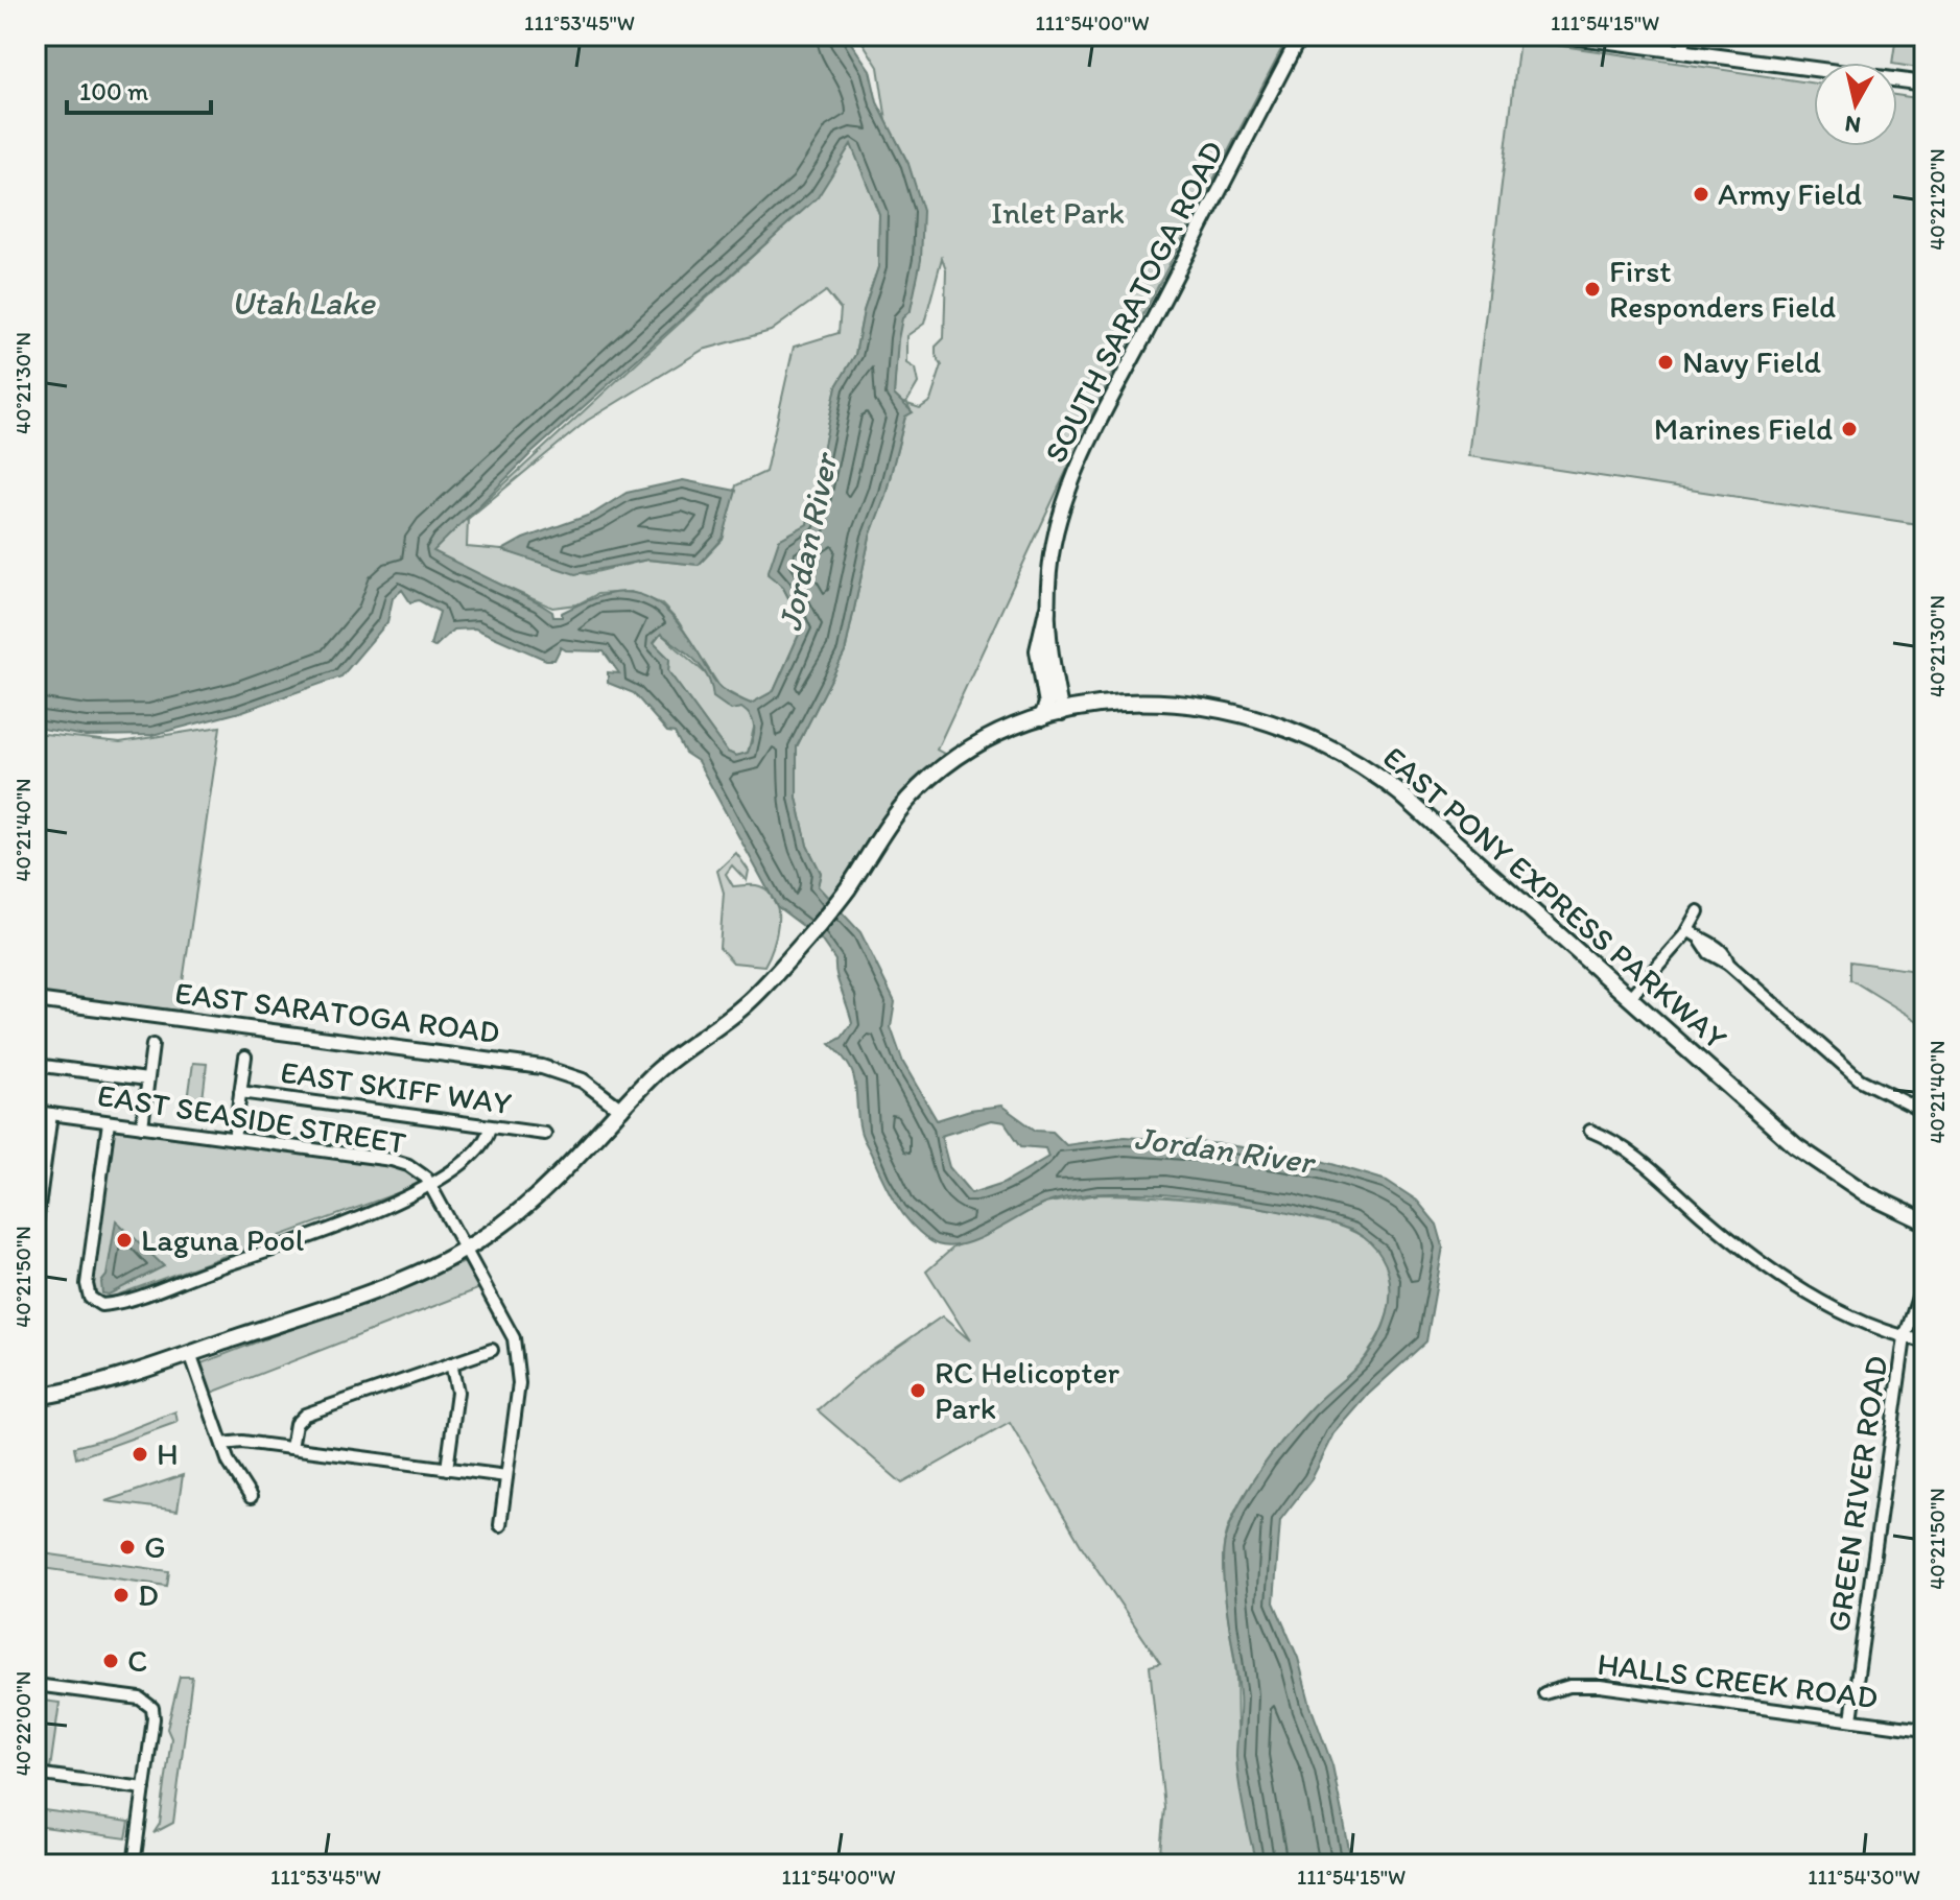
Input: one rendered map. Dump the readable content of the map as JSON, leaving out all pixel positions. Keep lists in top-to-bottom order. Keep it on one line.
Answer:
{"streets":{"main road":["EAST PONY EXPRESS PARKWAY"],"street":["SOUTH SARATOGA ROAD","EAST SARATOGA ROAD","EAST SKIFF WAY","EAST SEASIDE STREET","GREEN RIVER ROAD","HALLS CREEK ROAD"]},"crossings":[["SOUTH SARATOGA ROAD","EAST PONY EXPRESS PARKWAY"],["EAST PONY EXPRESS PARKWAY","EAST SARATOGA ROAD"],["EAST PONY EXPRESS PARKWAY","EAST SEASIDE STREET"],["GREEN RIVER ROAD","HALLS CREEK ROAD"]],"water":["Utah Lake","Jordan River"],"parks":["Inlet Park"],"places":["Army Field","First Responders Field","Navy Field","Marines Field","Laguna Pool","RC Helicopter Park","H","G","D","C"],"scale_bar":"100 m","north":"bottom","coordinates":["111°53'45\"W","111°54'00\"W","111°54'15\"W","40°21'20\"N","40°21'30\"N","40°21'40\"N","40°21'50\"N","40°22'00\"N","111°54'30\"W"]}
